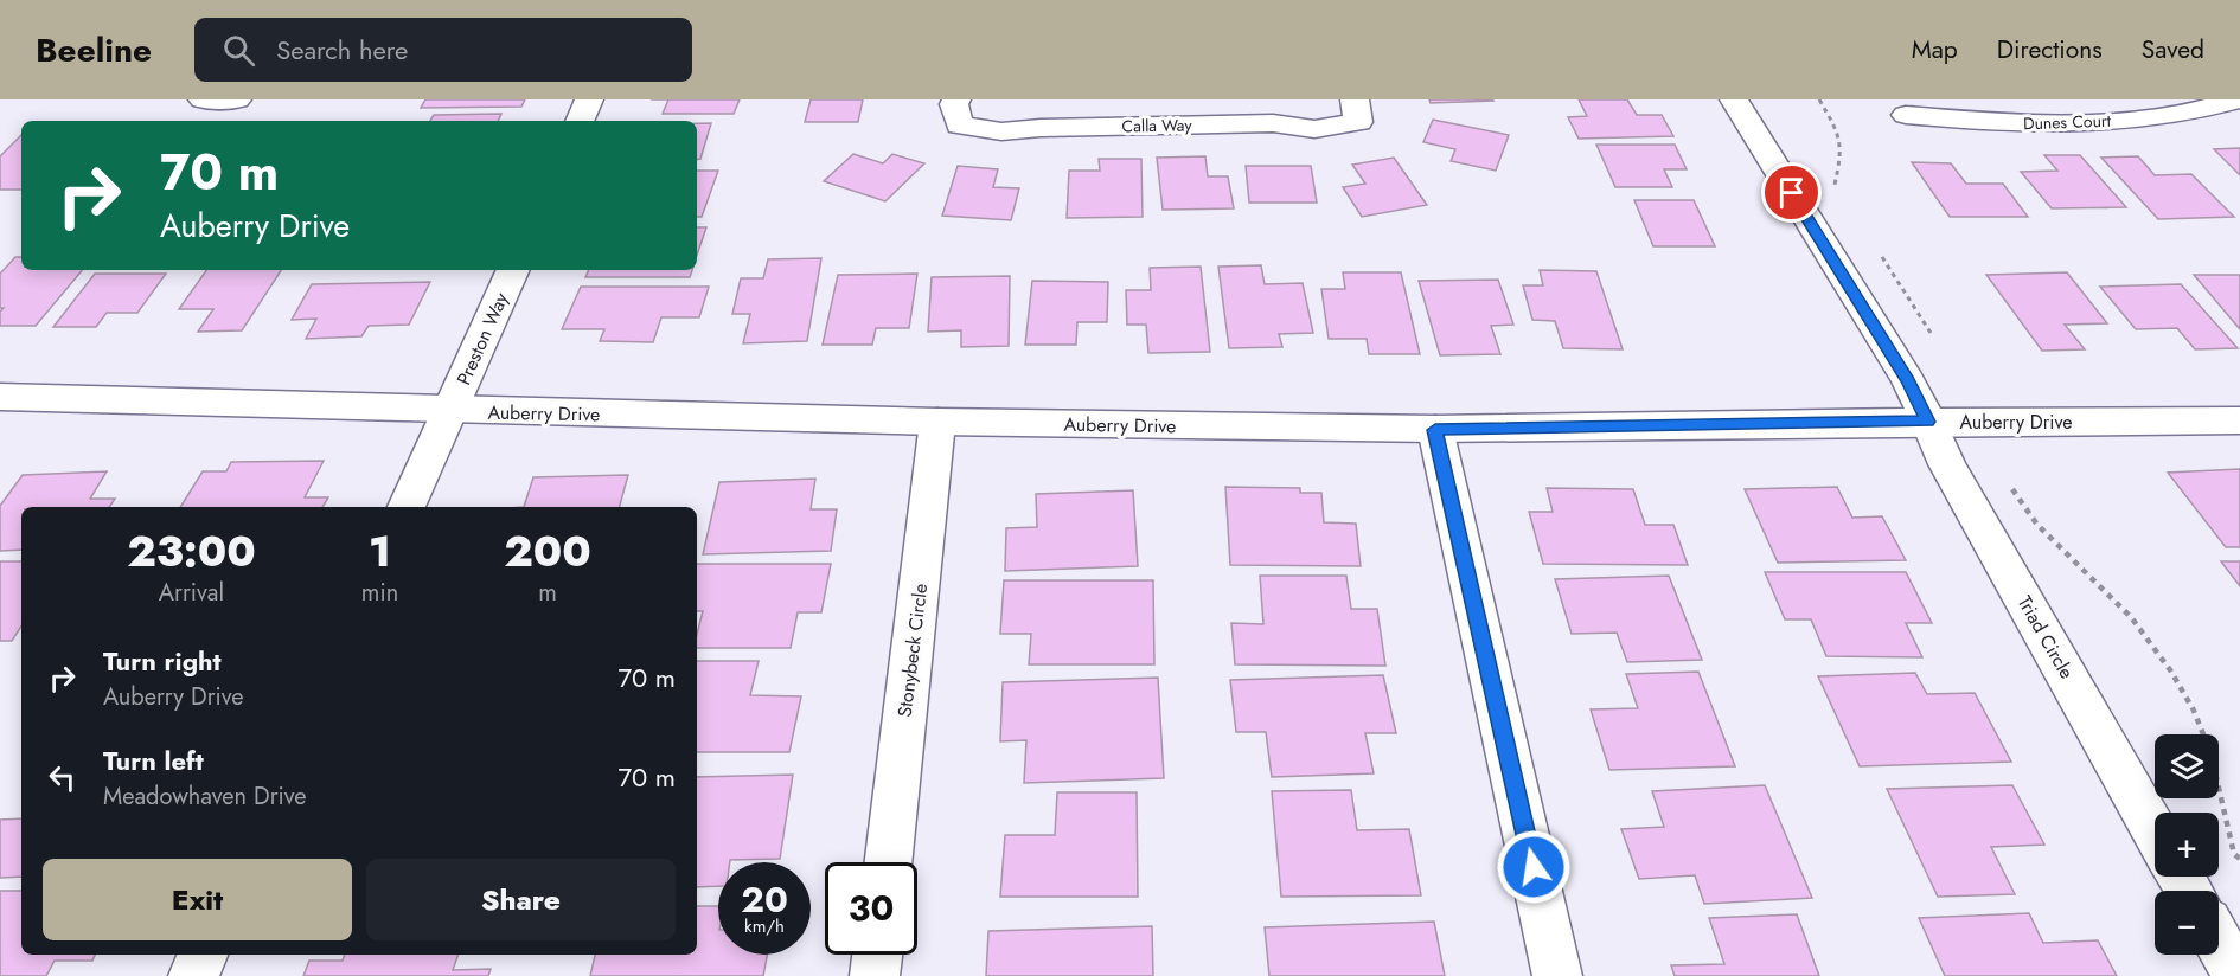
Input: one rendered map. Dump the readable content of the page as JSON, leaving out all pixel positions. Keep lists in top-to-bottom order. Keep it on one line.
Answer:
{"streets":{"street":["Dunes Court","Calla Way","Preston Way","Auberry Drive","Triad Circle","Stonybeck Circle"]},"crossings":[["Preston Way","Auberry Drive"],["Auberry Drive","Triad Circle"],["Auberry Drive","Stonybeck Circle"]],"page":{"header":"Beeline","search":"Search here","nav":["Map","Directions","Saved"],"turn":["70 m","Auberry Drive"],"eta":["23:00","Arrival","1","min","200","m"],"list":[{"name":"Turn right","note":"Auberry Drive","value":"70 m"},{"name":"Turn left","note":"Meadowhaven Drive","value":"70 m"}],"map_buttons":["+","−"],"buttons":["Exit","Share"],"speed":"20 km/h","limit":"30"}}
